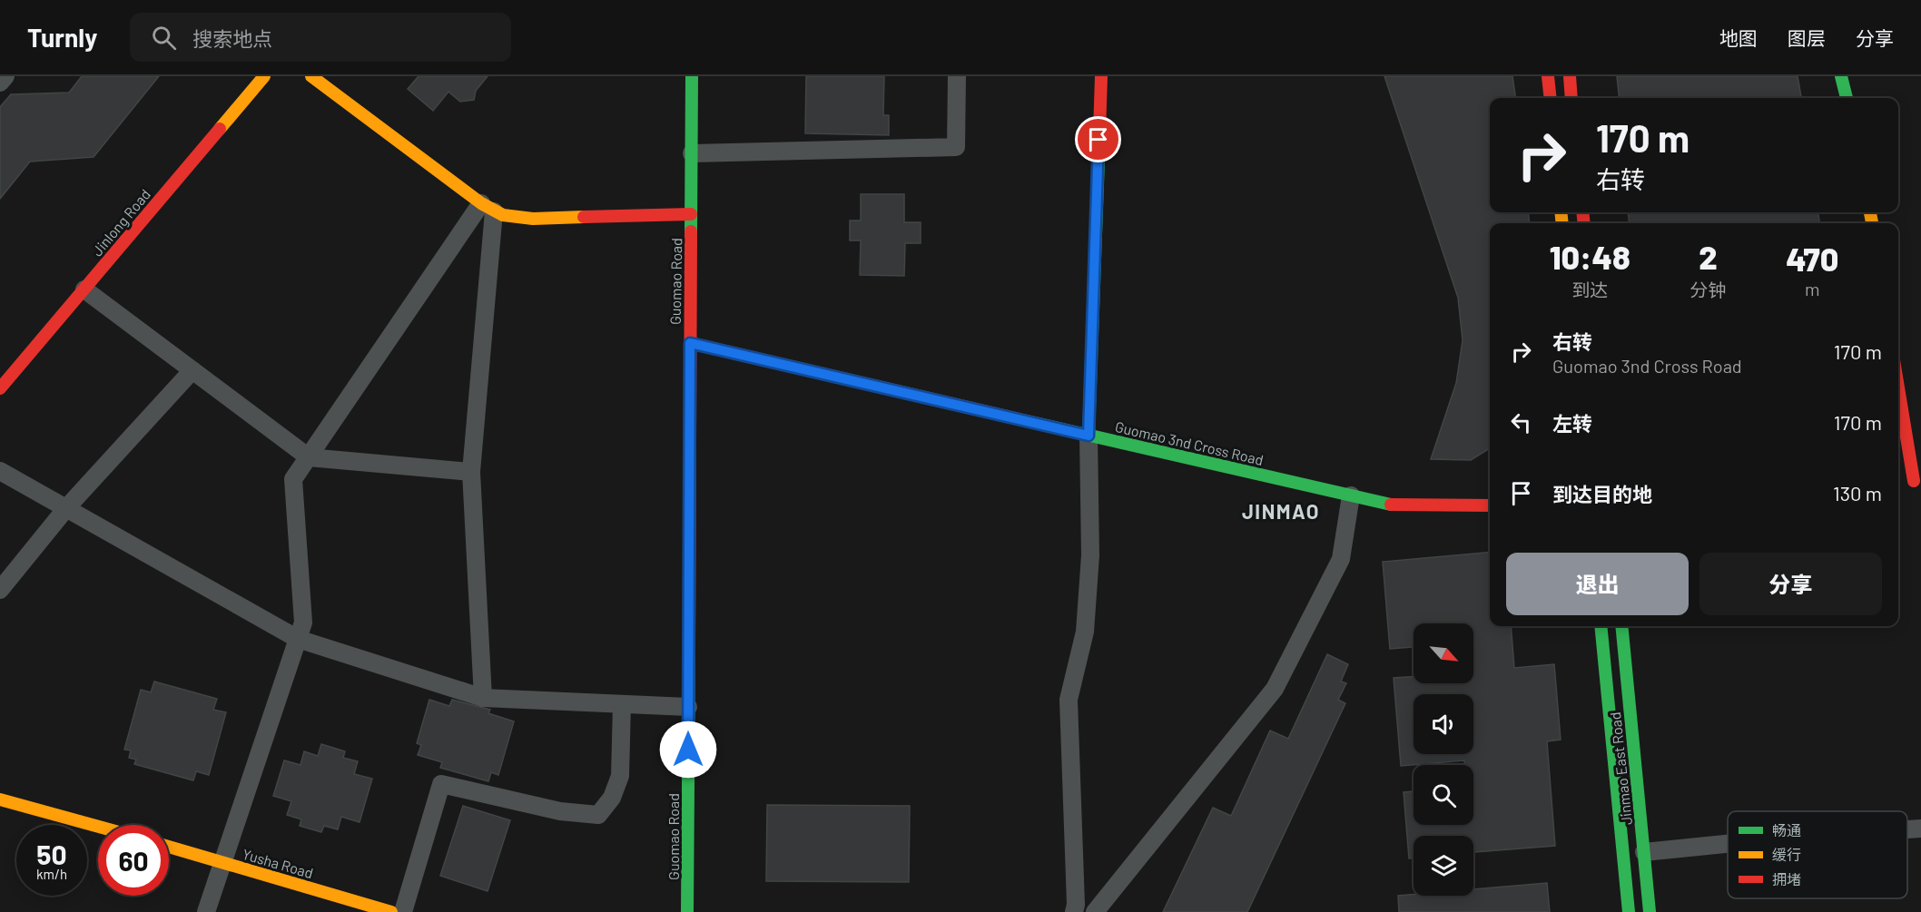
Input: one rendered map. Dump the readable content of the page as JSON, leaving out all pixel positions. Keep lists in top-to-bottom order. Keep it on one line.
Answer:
{"streets":{"main road":["Jinlong Road","Guomao Road","Guomao 3nd Cross Road","Jinmao East Road","Yusha Road"]},"crossings":[["Guomao Road","Guomao 3nd Cross Road"]],"districts":["JINMAO"],"legend":["畅通","缓行","拥堵"],"north":"bottom right","page":{"header":"Turnly","search":"搜索地点","nav":["地图","图层","分享"],"turn":["170 m","右转"],"eta":["10:48","到达","2","分钟","470","m"],"list":[{"name":"右转","note":"Guomao 3nd Cross Road","value":"170 m"},{"name":"左转","value":"170 m"},{"name":"到达目的地","value":"130 m"}],"buttons":["退出","分享"],"speed":"50 km/h","limit":"60"}}
